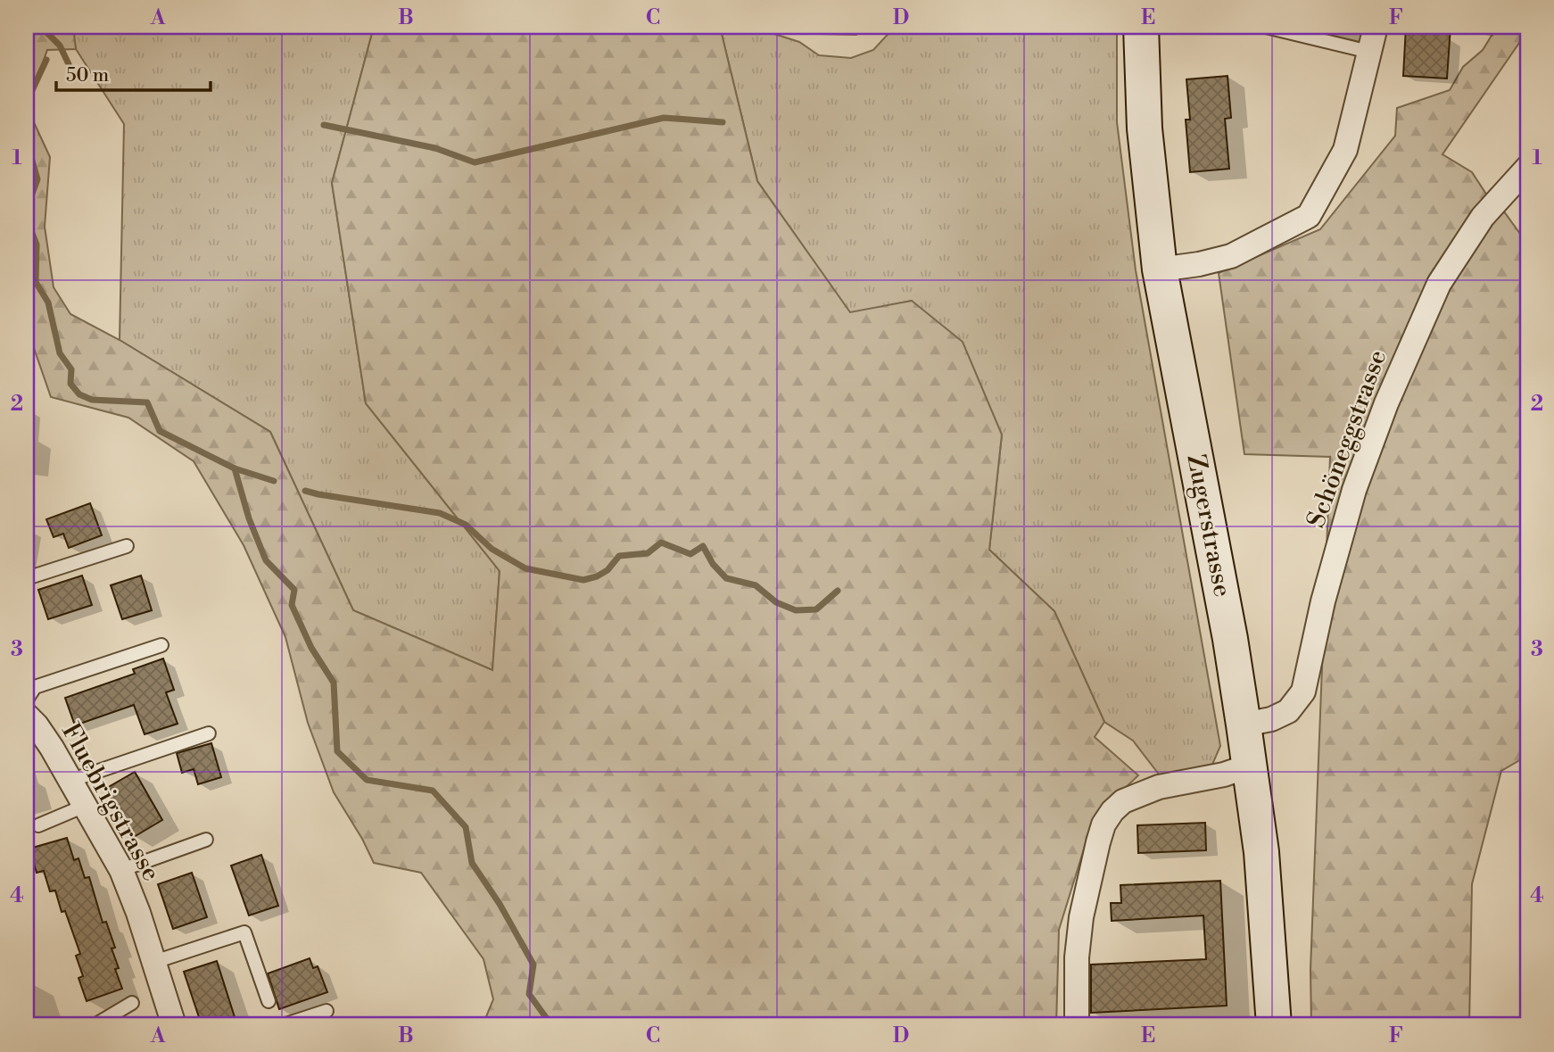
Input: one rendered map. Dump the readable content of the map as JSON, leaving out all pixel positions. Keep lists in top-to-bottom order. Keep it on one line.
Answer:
{"streets":{"main road":["Zugerstrasse"],"street":["Schöneggstrasse","Fluebrigstrasse"]},"crossings":[["Schöneggstrasse","Zugerstrasse"]],"scale_bar":"50 m","grid":{"columns":["A","B","C","D","E","F"],"rows":["1","2","3","4"]}}
